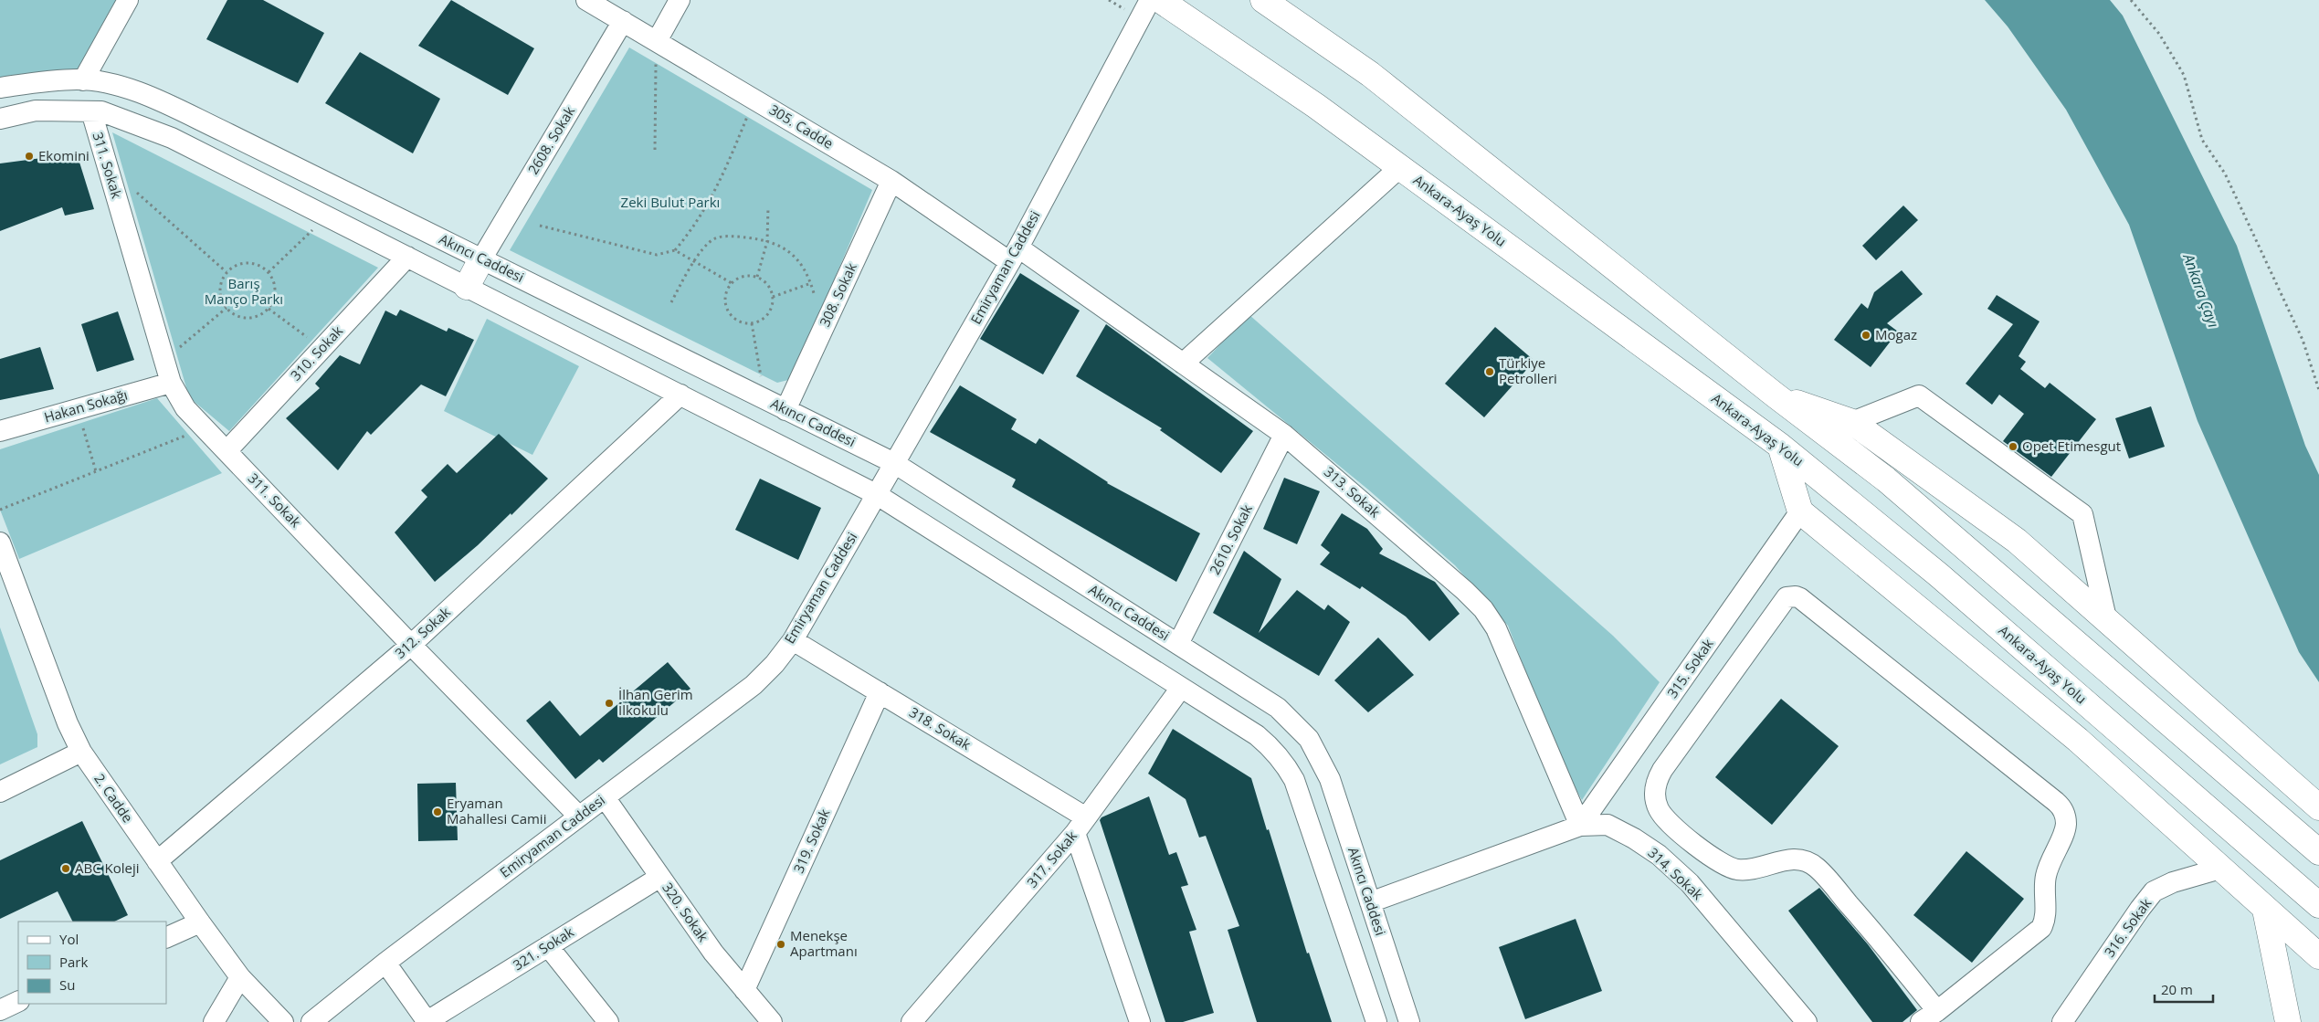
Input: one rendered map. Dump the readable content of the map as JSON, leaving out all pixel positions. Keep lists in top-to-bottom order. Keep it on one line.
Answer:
{"streets":{"main road":["Ankara-Ayaş Yolu"],"street":["305. Cadde","2608. Sokak","311. Sokak","Akıncı Caddesi","Emiryaman Caddesi","308. Sokak","310. Sokak","Hakan Sokağı","313. Sokak","2610. Sokak","312. Sokak","315. Sokak","318. Sokak","2. Cadde","319. Sokak","317. Sokak","314. Sokak","320. Sokak","316. Sokak","321. Sokak"]},"crossings":[["305. Cadde","2608. Sokak"],["305. Cadde","Emiryaman Caddesi"],["305. Cadde","308. Sokak"],["305. Cadde","313. Sokak"],["2608. Sokak","Akıncı Caddesi"],["311. Sokak","Emiryaman Caddesi"],["311. Sokak","310. Sokak"],["311. Sokak","Hakan Sokağı"],["311. Sokak","312. Sokak"],["Akıncı Caddesi","Emiryaman Caddesi"],["Akıncı Caddesi","308. Sokak"],["Akıncı Caddesi","2610. Sokak"],["Akıncı Caddesi","314. Sokak"],["Emiryaman Caddesi","313. Sokak"],["Emiryaman Caddesi","318. Sokak"],["Emiryaman Caddesi","320. Sokak"],["313. Sokak","2610. Sokak"],["313. Sokak","315. Sokak"],["313. Sokak","314. Sokak"],["312. Sokak","2. Cadde"],["315. Sokak","314. Sokak"],["318. Sokak","319. Sokak"],["318. Sokak","317. Sokak"],["319. Sokak","320. Sokak"],["320. Sokak","321. Sokak"]],"water":["Ankara Çayı"],"parks":["Zeki Bulut Parkı","Barış Manço Parkı"],"places":["Ekomini","Mogaz","Türkiye Petrolleri","Opet Etimesgut","İlhan Gerim İlkokulu","Eryaman Mahallesi Camii","ABC Koleji","Menekşe Apartmanı"],"legend":["Yol","Park","Su"],"scale_bar":"20 m"}
